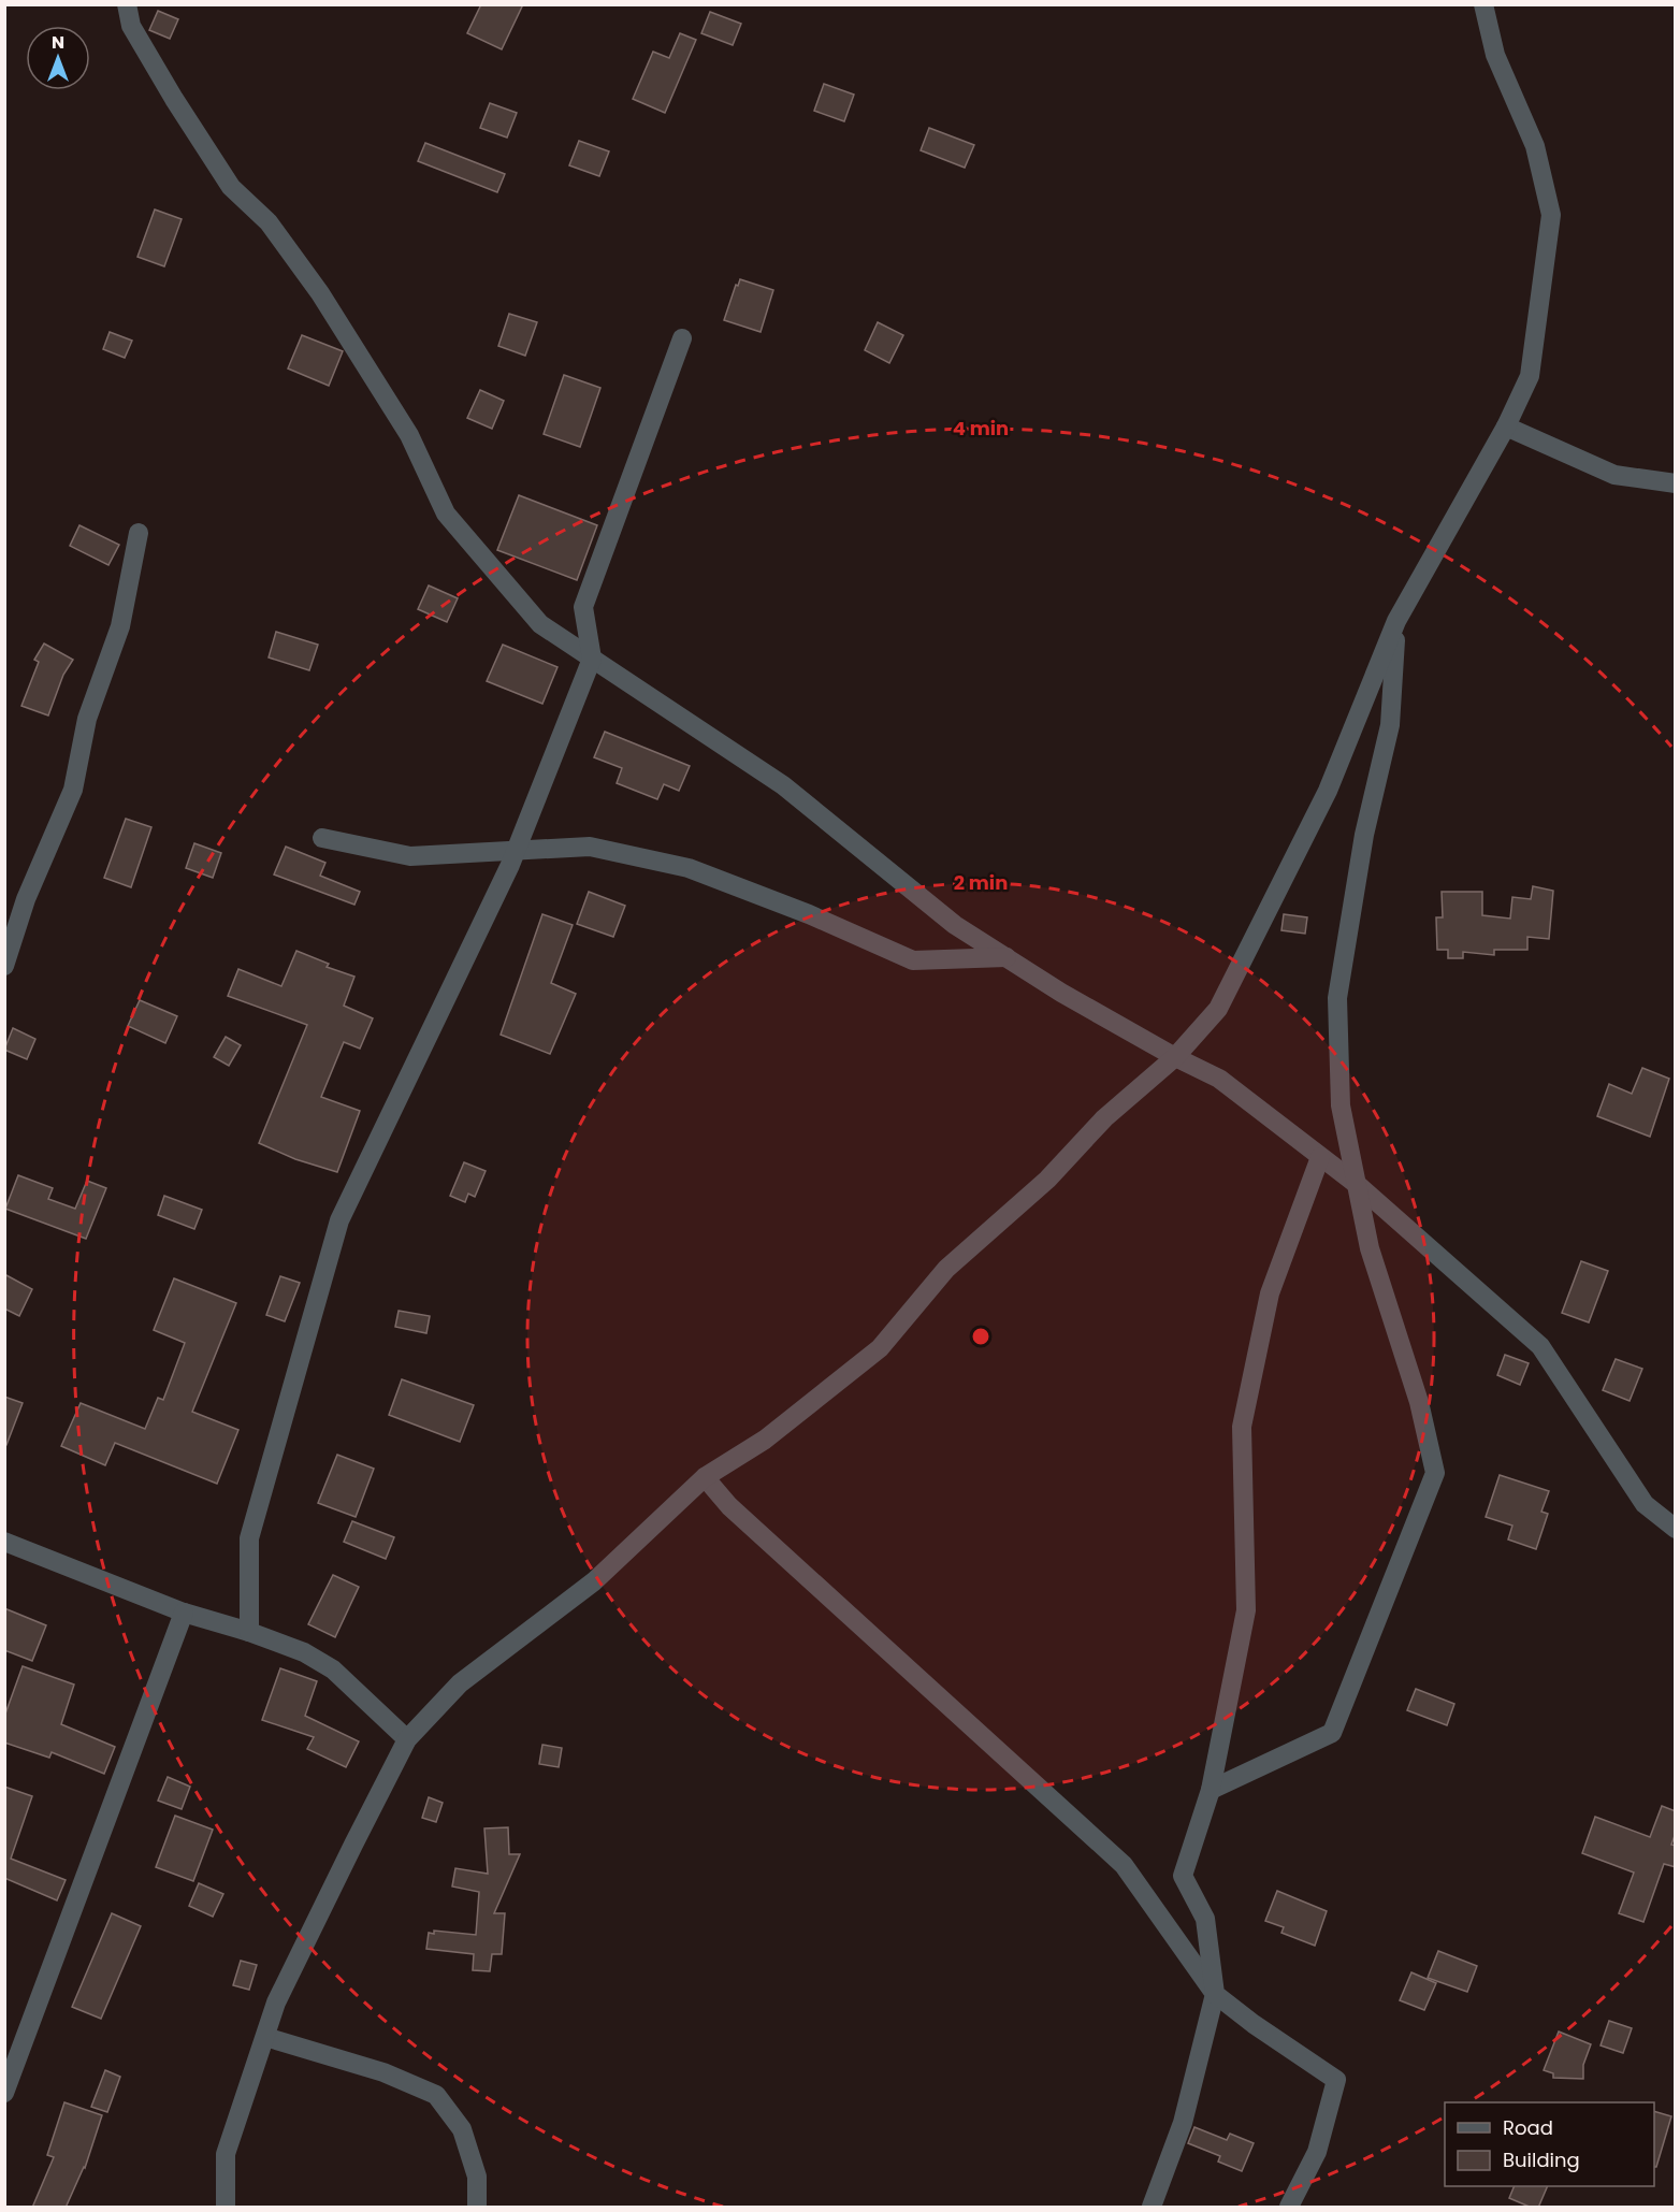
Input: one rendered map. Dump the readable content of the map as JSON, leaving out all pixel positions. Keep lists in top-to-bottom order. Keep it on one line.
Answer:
{"legend":["Road","Building"],"north":"top","rings":["4 min","2 min"]}
